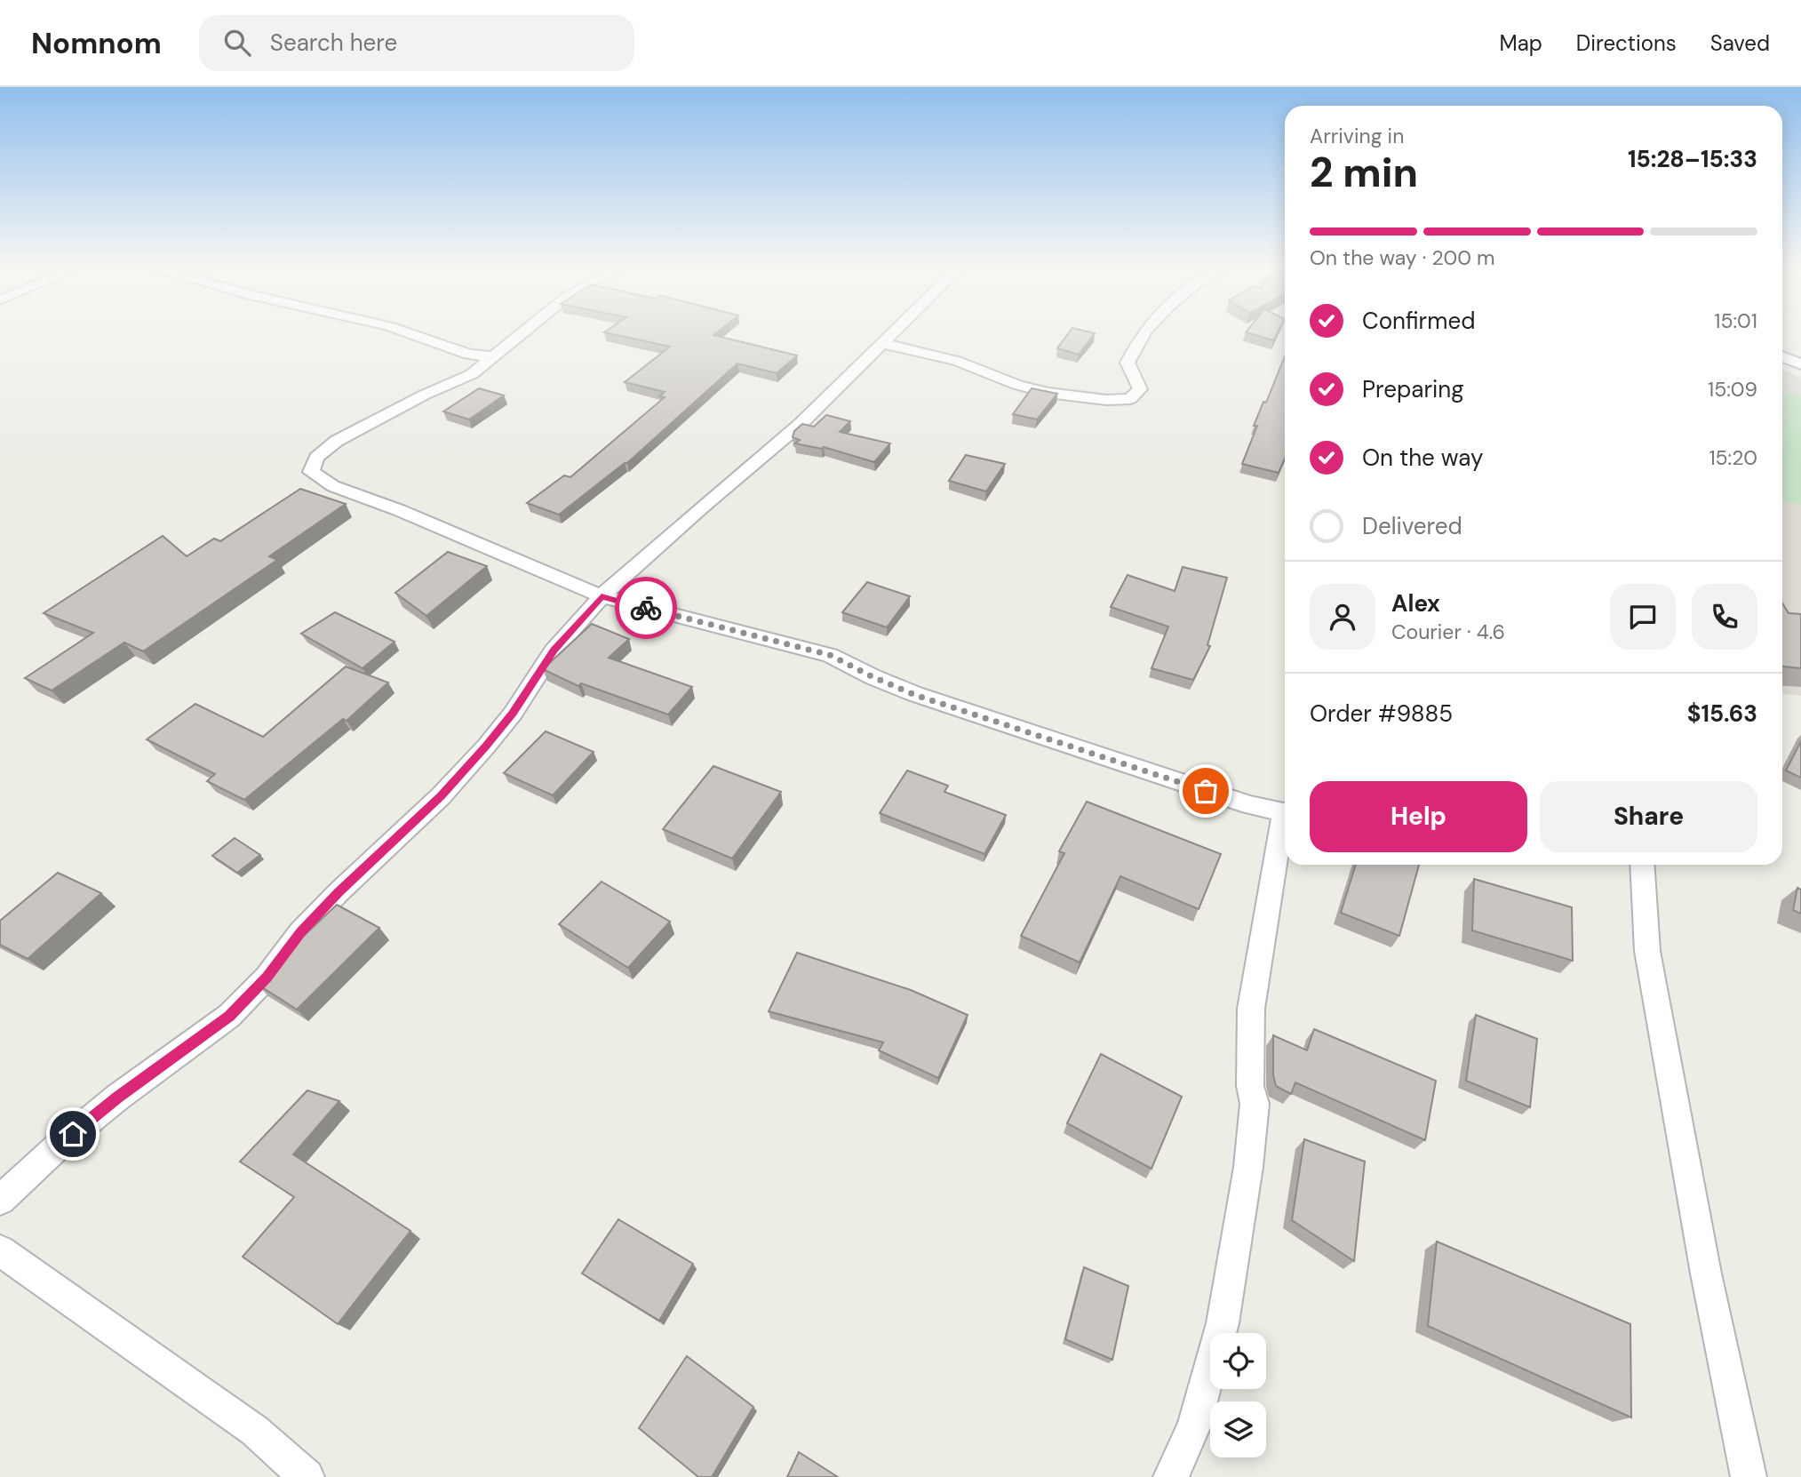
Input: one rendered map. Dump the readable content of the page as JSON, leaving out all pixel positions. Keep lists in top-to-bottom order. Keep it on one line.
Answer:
{"page":{"header":"Nomnom","search":"Search here","nav":["Map","Directions","Saved"],"heading":["2 min","Arriving in","15:28–15:33"],"panel":["Alex","Courier · 4.6","Order #9885","$15.63"],"bar":"On the way · 200 m","list":[["Confirmed","15:01"],["Preparing","15:09"],["On the way","15:20"],"Delivered"],"buttons":["Help","Share"]}}
